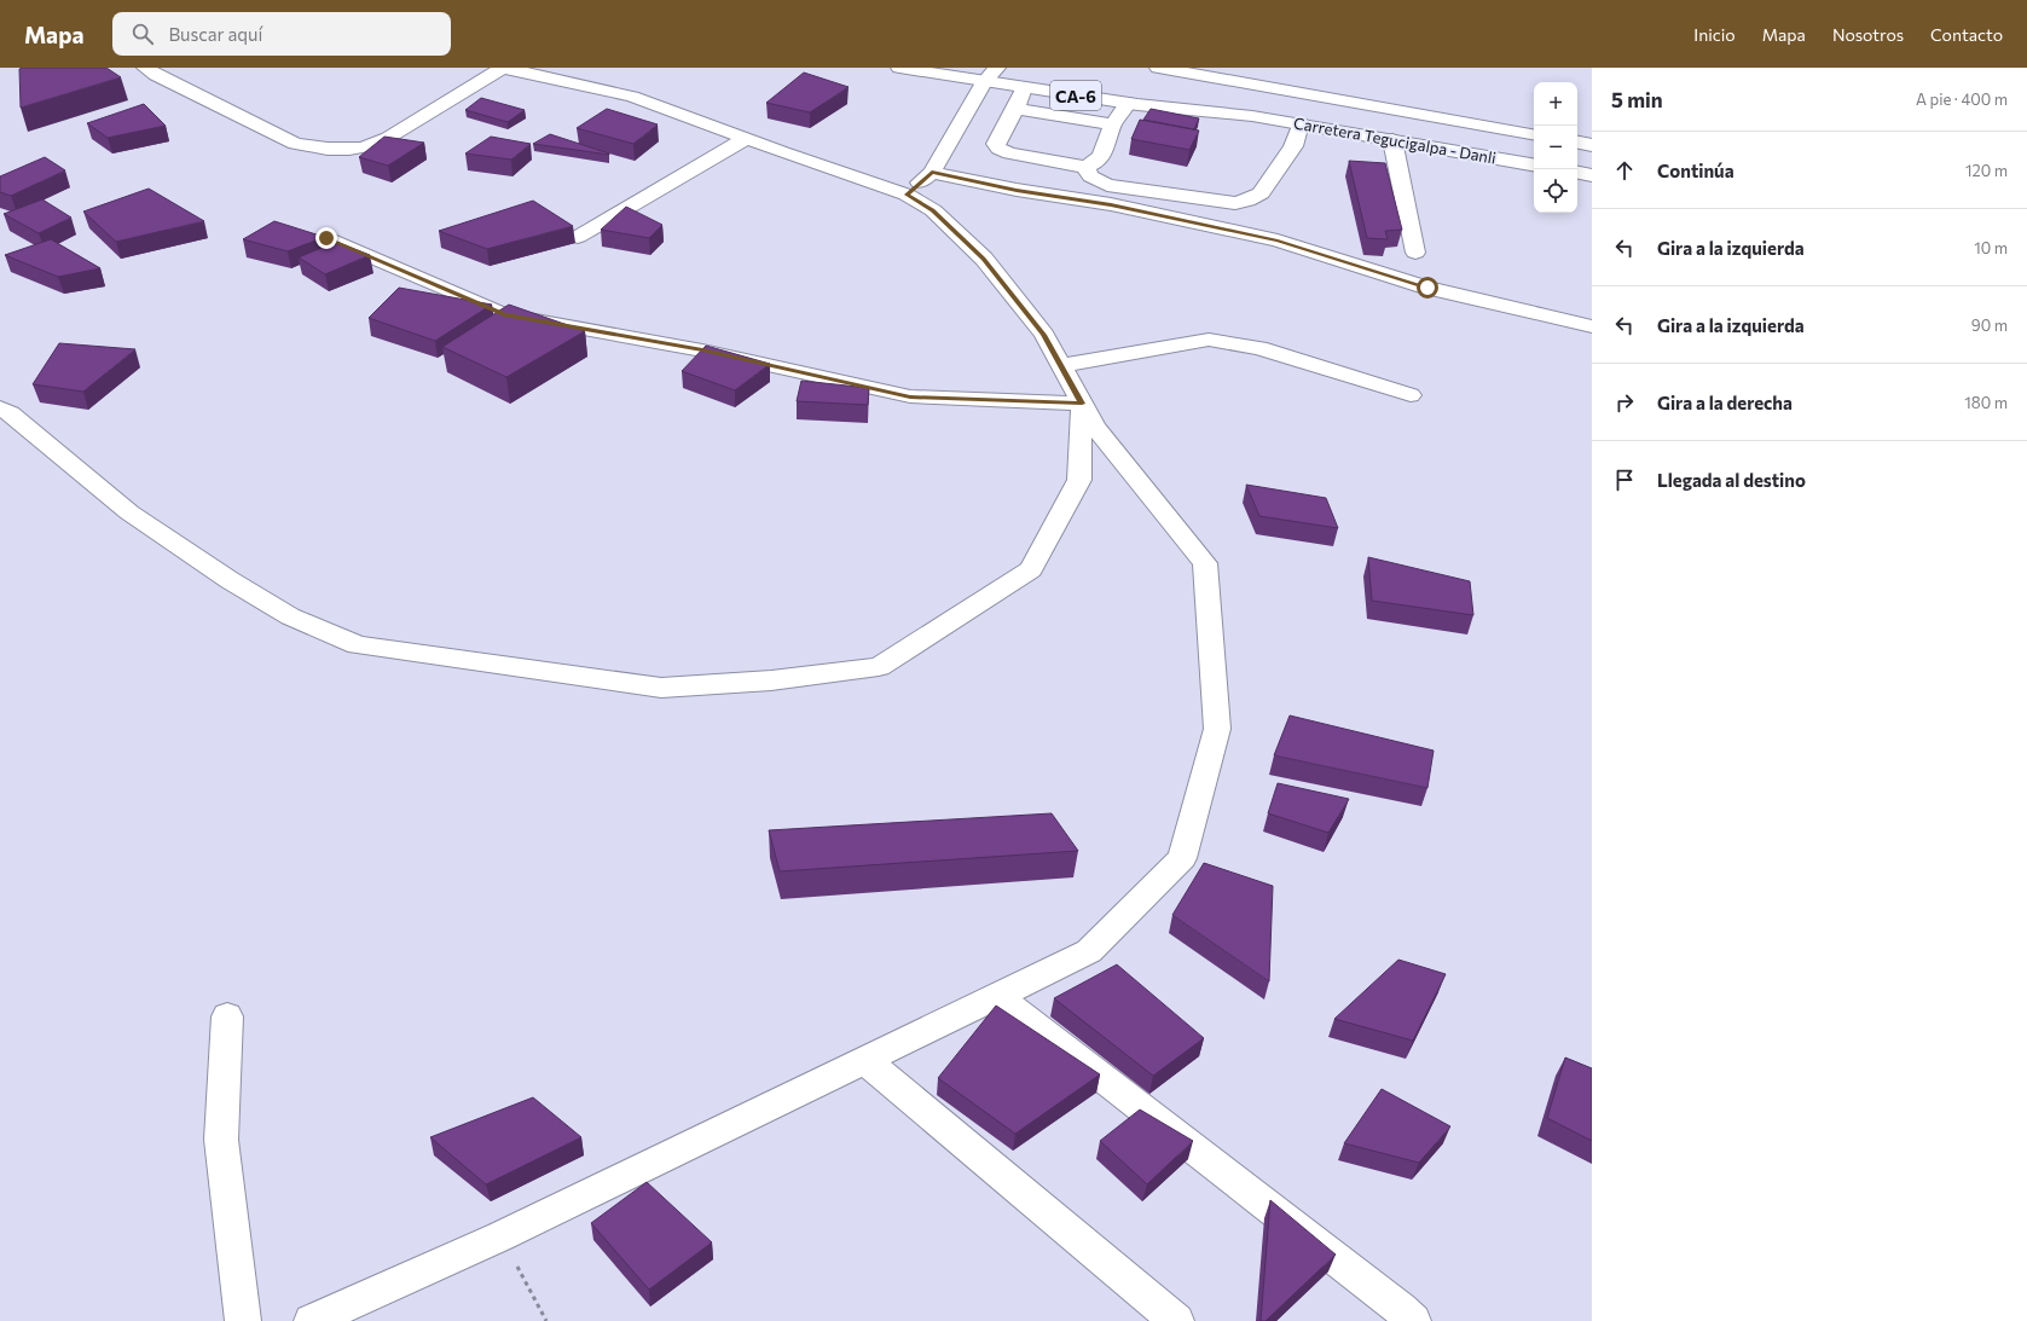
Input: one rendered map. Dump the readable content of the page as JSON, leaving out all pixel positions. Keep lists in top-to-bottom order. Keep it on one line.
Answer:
{"streets":{"main road":["CA-6","Carretera Tegucigalpa - Danli"]},"page":{"header":"Mapa","search":"Buscar aquí","nav":["Inicio","Mapa","Nosotros","Contacto"],"heading":["5 min","A pie · 400 m"],"map_buttons":["+","−"],"list":[["Continúa","120 m"],["Gira a la izquierda","10 m"],["Gira a la izquierda","90 m"],["Gira a la derecha","180 m"],"Llegada al destino"]}}
